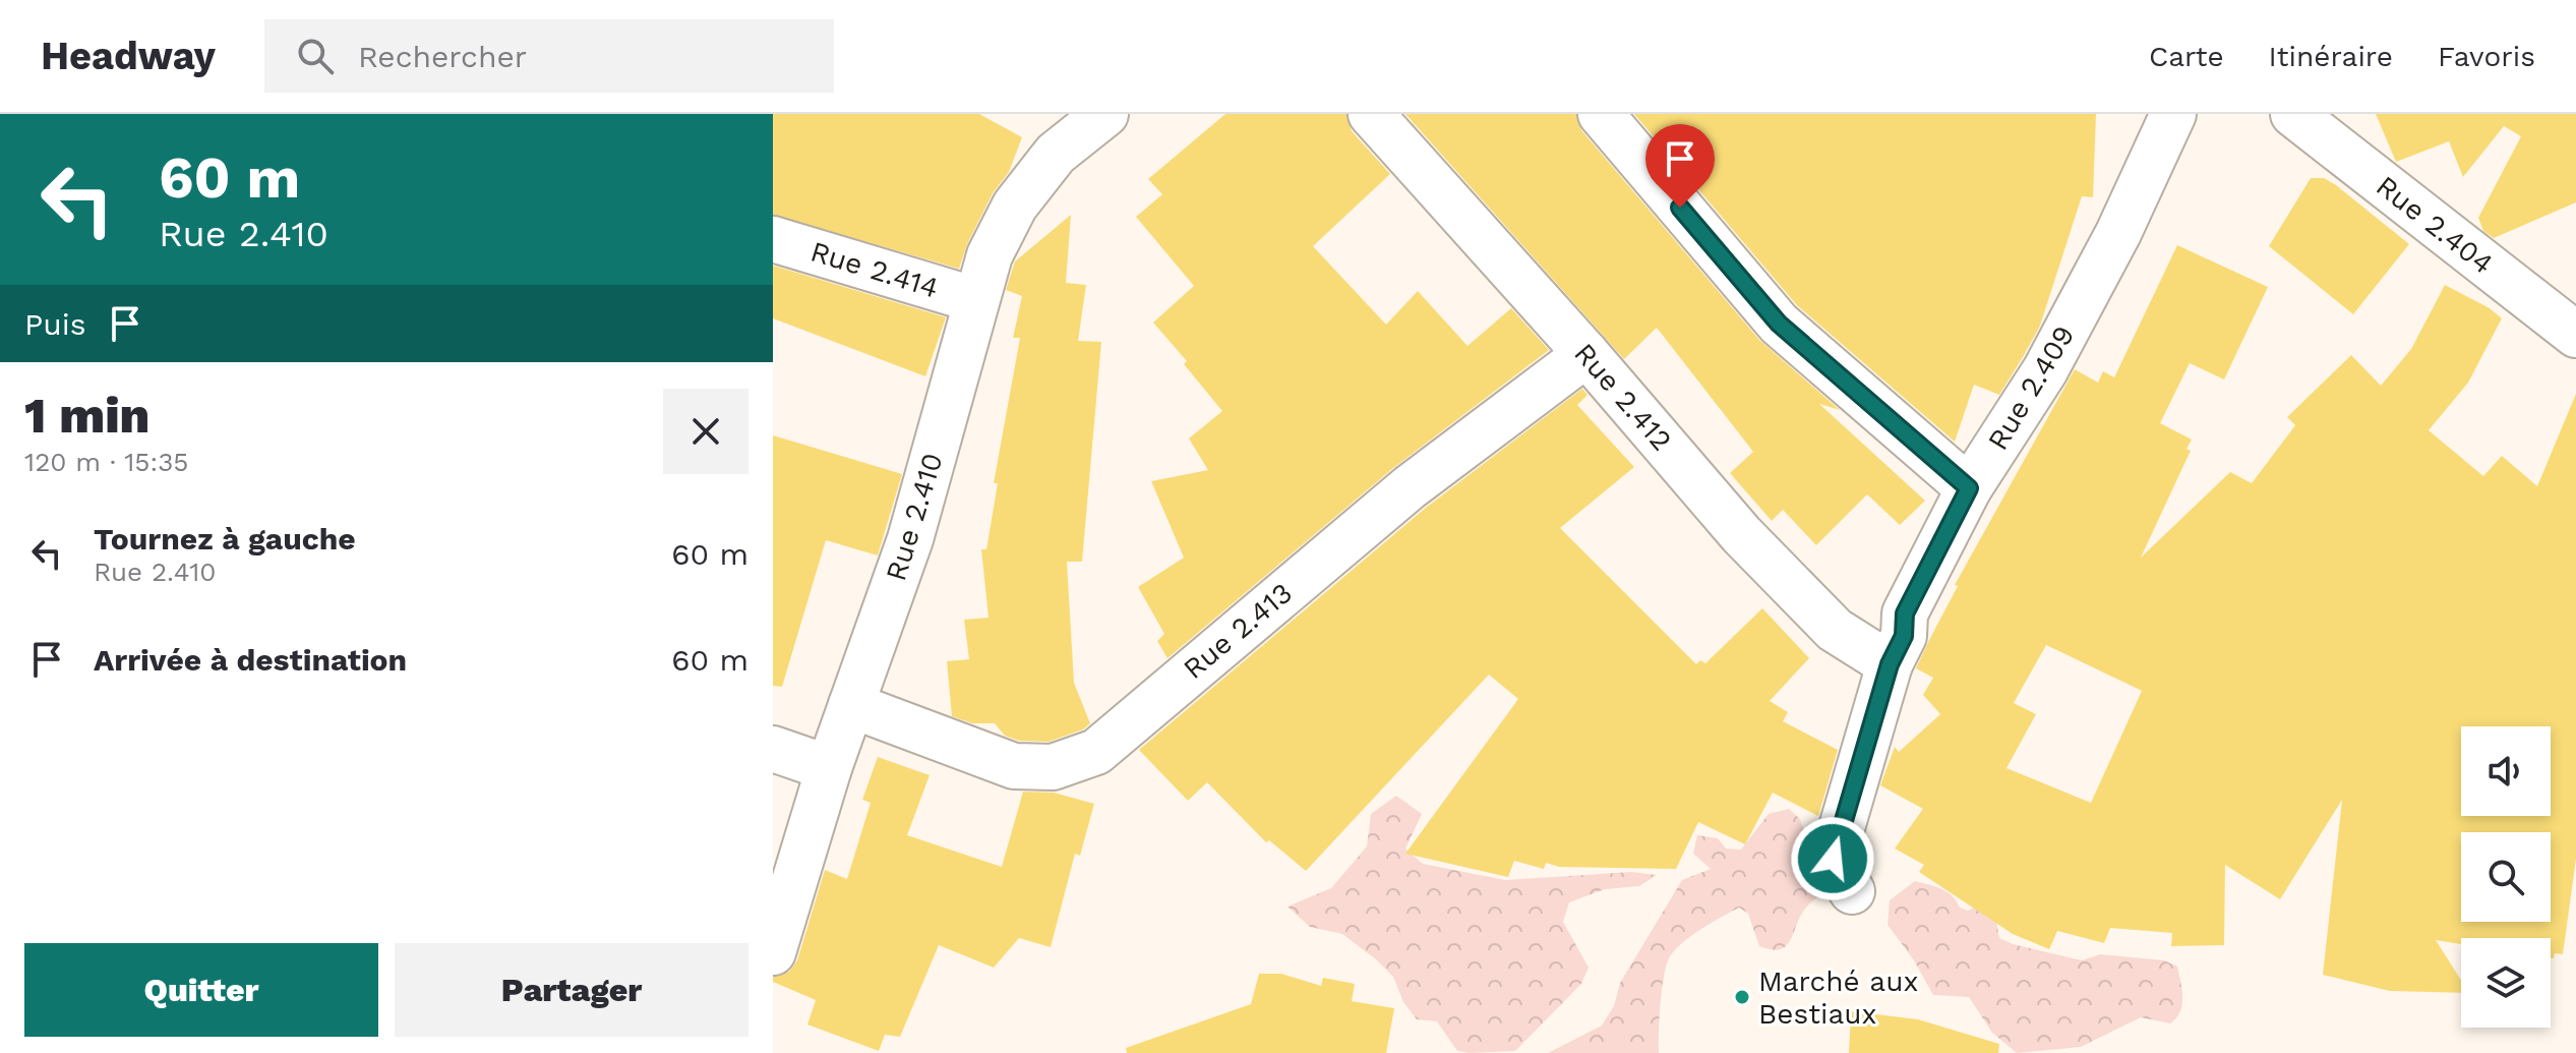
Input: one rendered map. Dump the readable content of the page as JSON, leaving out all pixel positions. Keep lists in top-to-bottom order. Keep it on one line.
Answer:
{"streets":{"street":["Rue 2.404","Rue 2.414","Rue 2.409","Rue 2.412","Rue 2.410","Rue 2.413"]},"crossings":[["Rue 2.414","Rue 2.410"],["Rue 2.409","Rue 2.412"],["Rue 2.412","Rue 2.413"],["Rue 2.410","Rue 2.413"]],"places":["Marché aux Bestiaux"],"page":{"header":"Headway","search":"Rechercher","nav":["Carte","Itinéraire","Favoris"],"turn":["60 m","Rue 2.410"],"then":"Puis","heading":["1 min","120 m · 15:35"],"list":[{"name":"Tournez à gauche","note":"Rue 2.410","value":"60 m"},{"name":"Arrivée à destination","value":"60 m"}],"buttons":["Quitter","Partager"]}}
